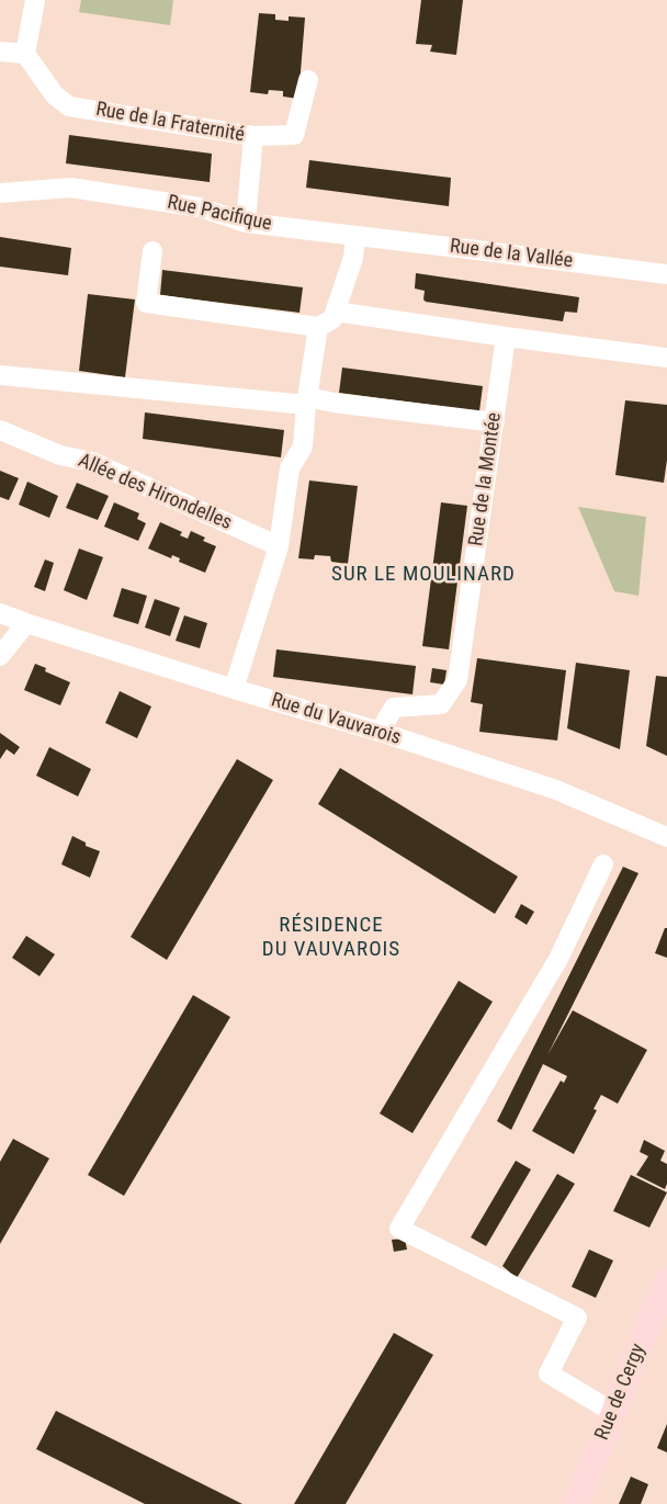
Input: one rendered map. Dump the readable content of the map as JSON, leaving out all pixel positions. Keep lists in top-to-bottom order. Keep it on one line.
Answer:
{"streets":{"street":["Rue de la Fraternité","Rue Pacifique","Rue de la Vallée","Rue de la Montée","Allée des Hirondelles","Rue du Vauvarois","Rue de Cergy"]},"crossings":[["Rue de la Fraternité","Rue Pacifique"],["Rue Pacifique","Rue de la Vallée"],["Rue de la Montée","Rue du Vauvarois"]],"districts":["SUR LE MOULINARD","RÉSIDENCE DU VAUVAROIS"]}
